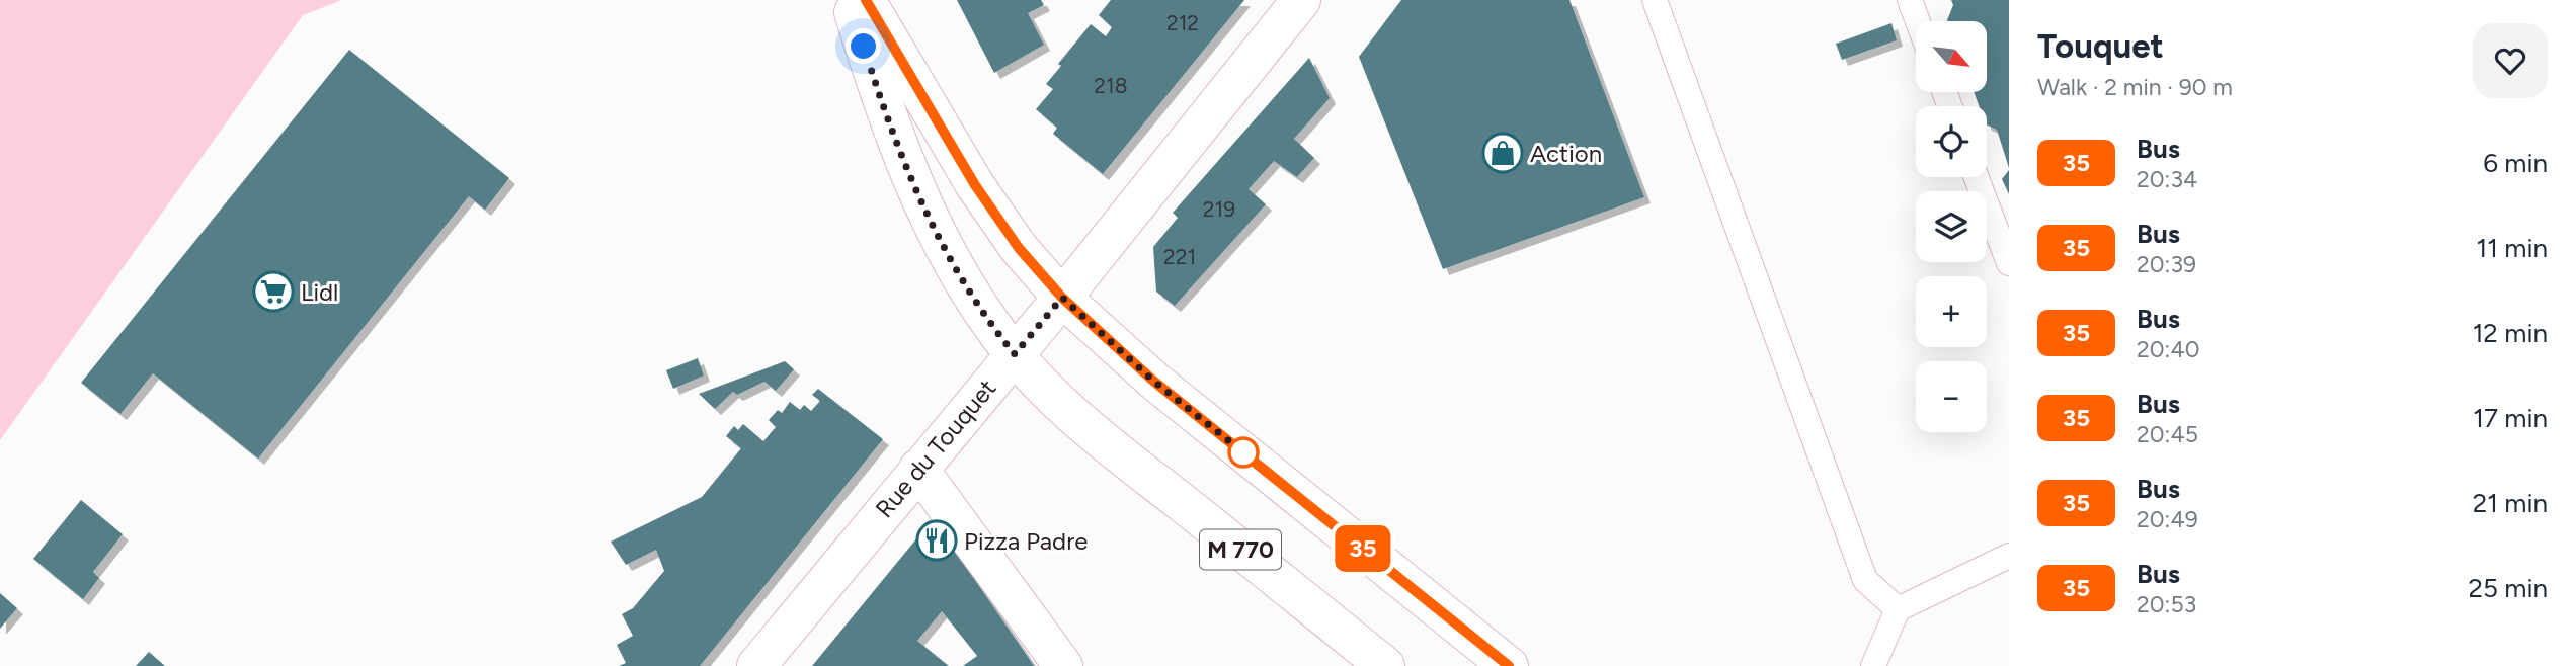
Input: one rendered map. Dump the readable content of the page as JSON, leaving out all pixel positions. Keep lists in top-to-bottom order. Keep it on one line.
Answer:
{"streets":{"main road":["Rue du Touquet","M 770"]},"crossings":[["Rue du Touquet","M 770"]],"places":{"shop":["Action"],"supermarket":["Lidl"],"restaurant":["Pizza Padre"]},"lines":["bus line 35"],"house_numbers":["212","218","219","221"],"north":"bottom right","page":{"on_map":"35","heading":["Touquet","Walk · 2 min · 90 m"],"map_buttons":["+","−"],"list":[{"mark":"35","name":"Bus","note":"20:34","value":"6 min"},{"mark":"35","name":"Bus","note":"20:39","value":"11 min"},{"mark":"35","name":"Bus","note":"20:40","value":"12 min"},{"mark":"35","name":"Bus","note":"20:45","value":"17 min"},{"mark":"35","name":"Bus","note":"20:49","value":"21 min"},{"mark":"35","name":"Bus","note":"20:53","value":"25 min"}]}}
